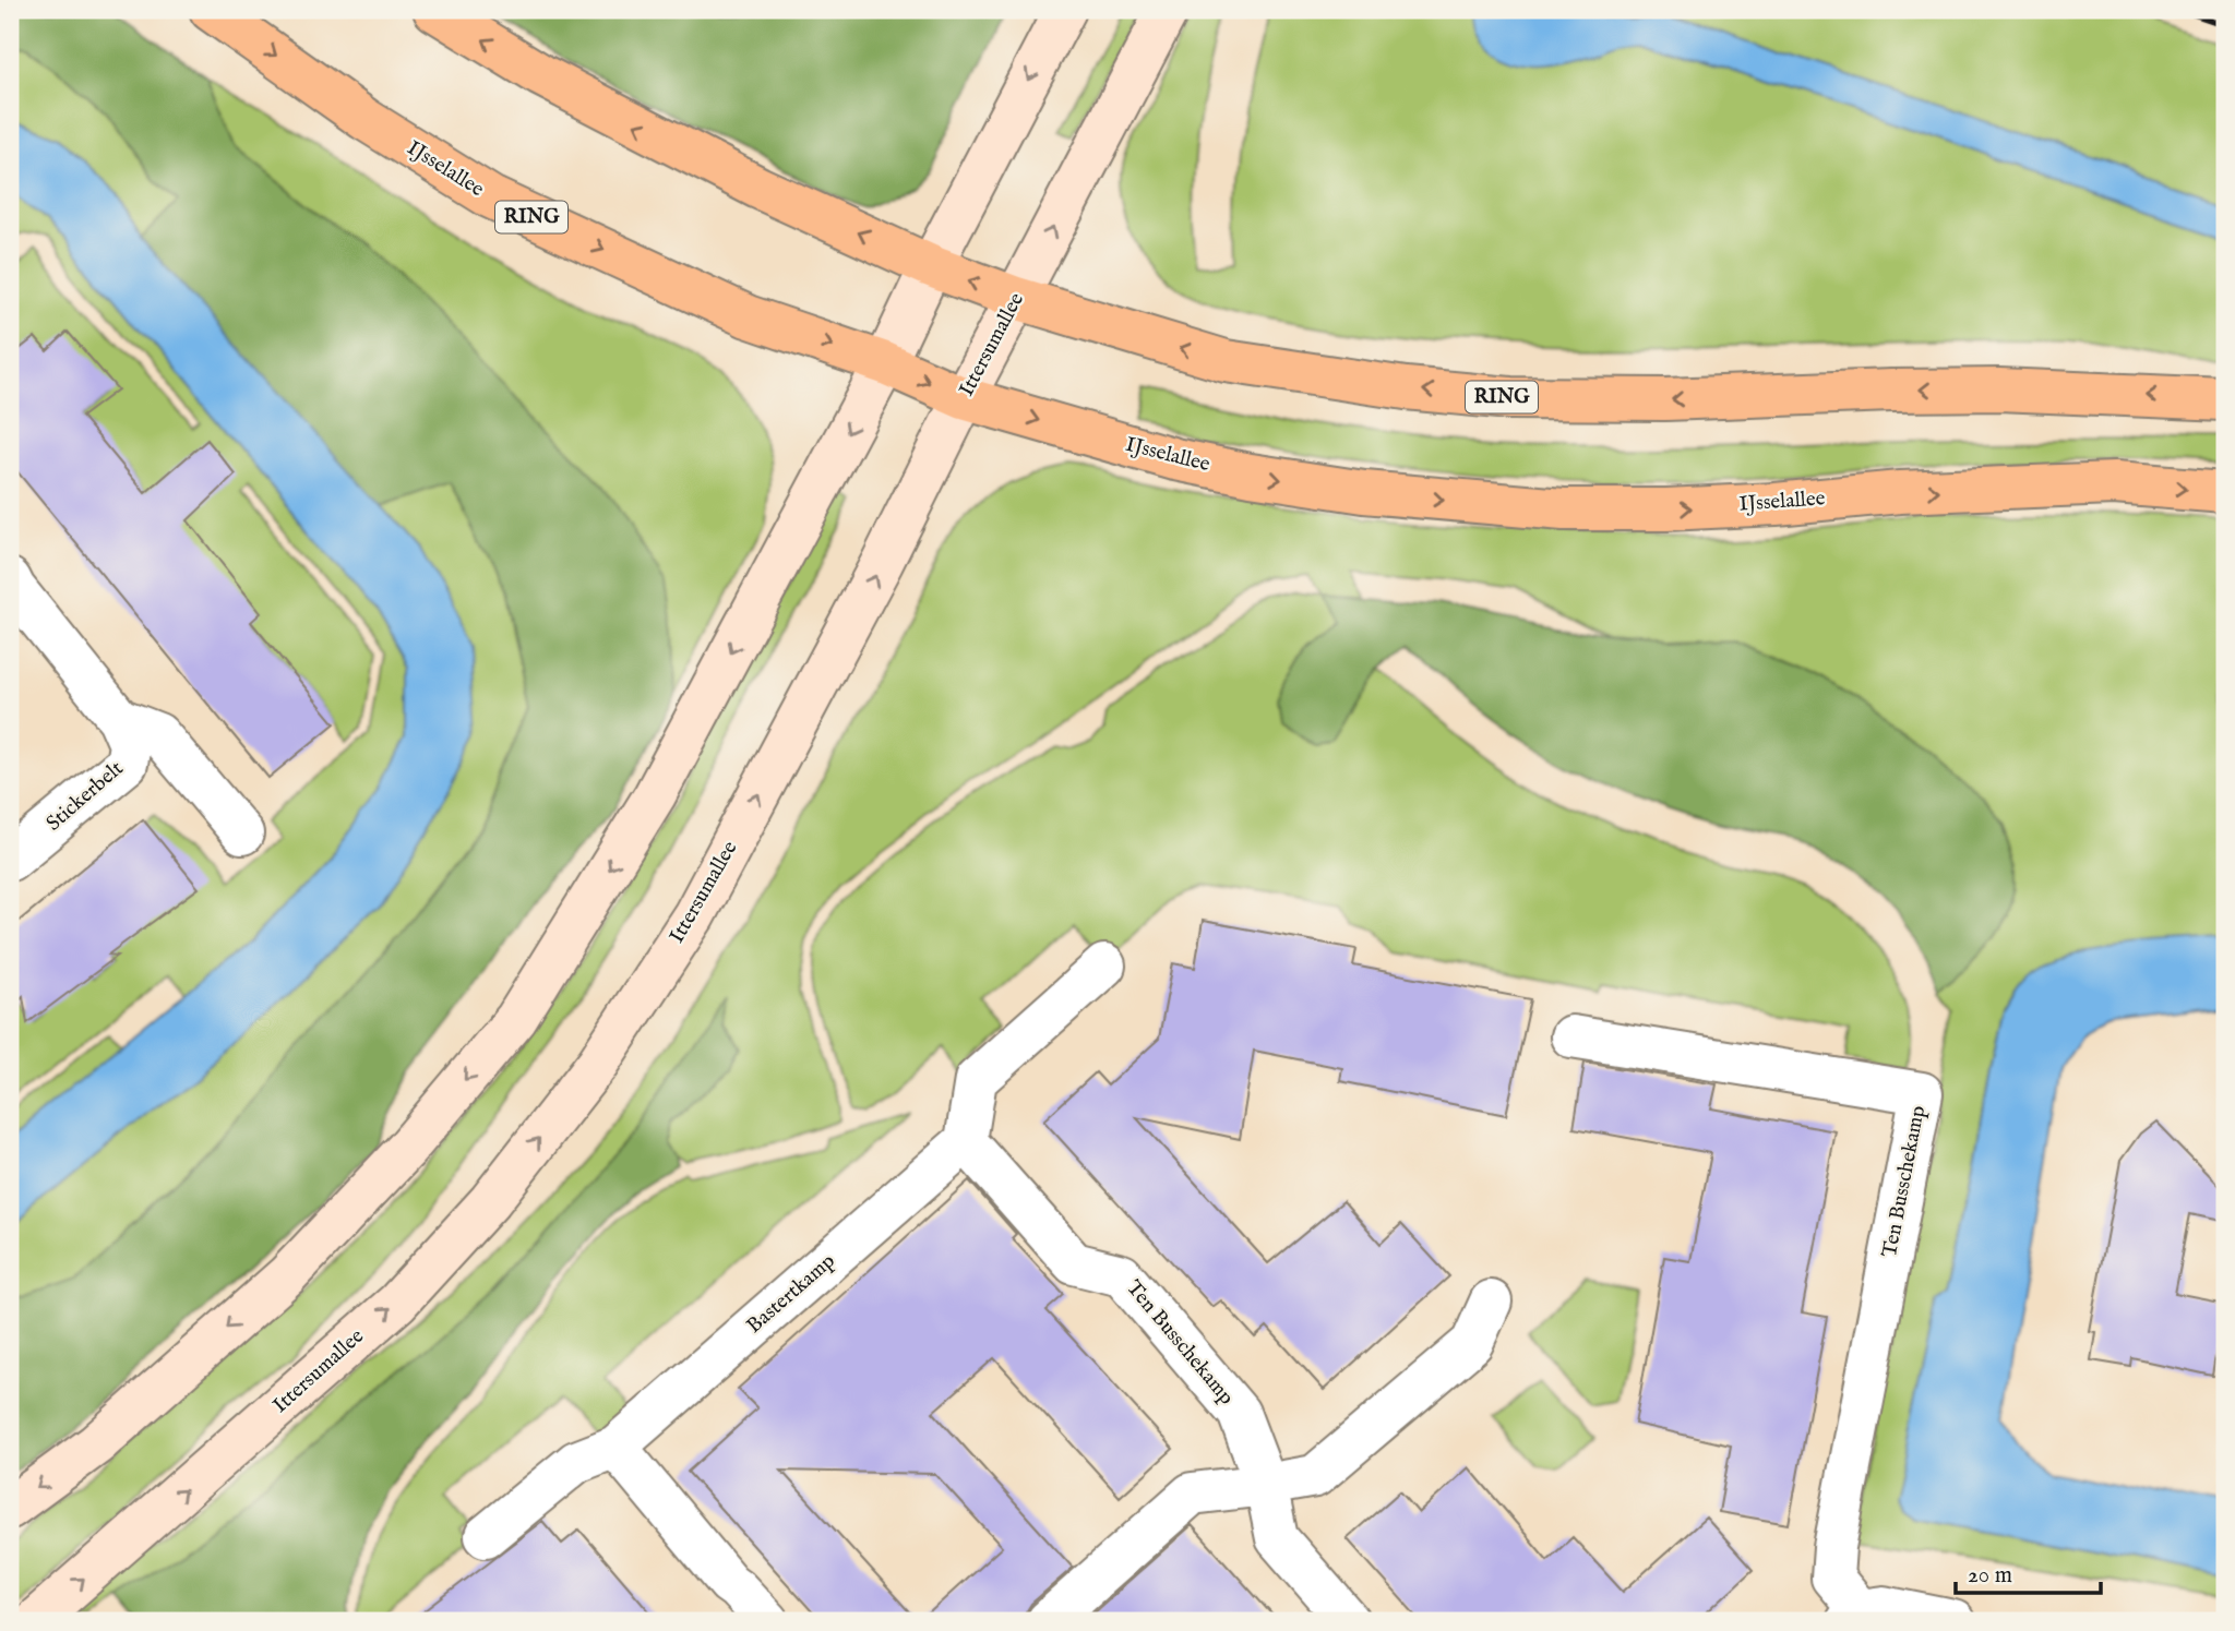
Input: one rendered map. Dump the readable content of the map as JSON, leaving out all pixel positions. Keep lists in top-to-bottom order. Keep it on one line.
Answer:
{"streets":{"main road":["IJsselallee","RING"],"street":["Ittersumallee","Stickerbelt","Ten Busschekamp","Bastertkamp"]},"crossings":[["IJsselallee","Ittersumallee"],["RING","Ittersumallee"],["Ten Busschekamp","Bastertkamp"]],"scale_bar":"20 m"}
